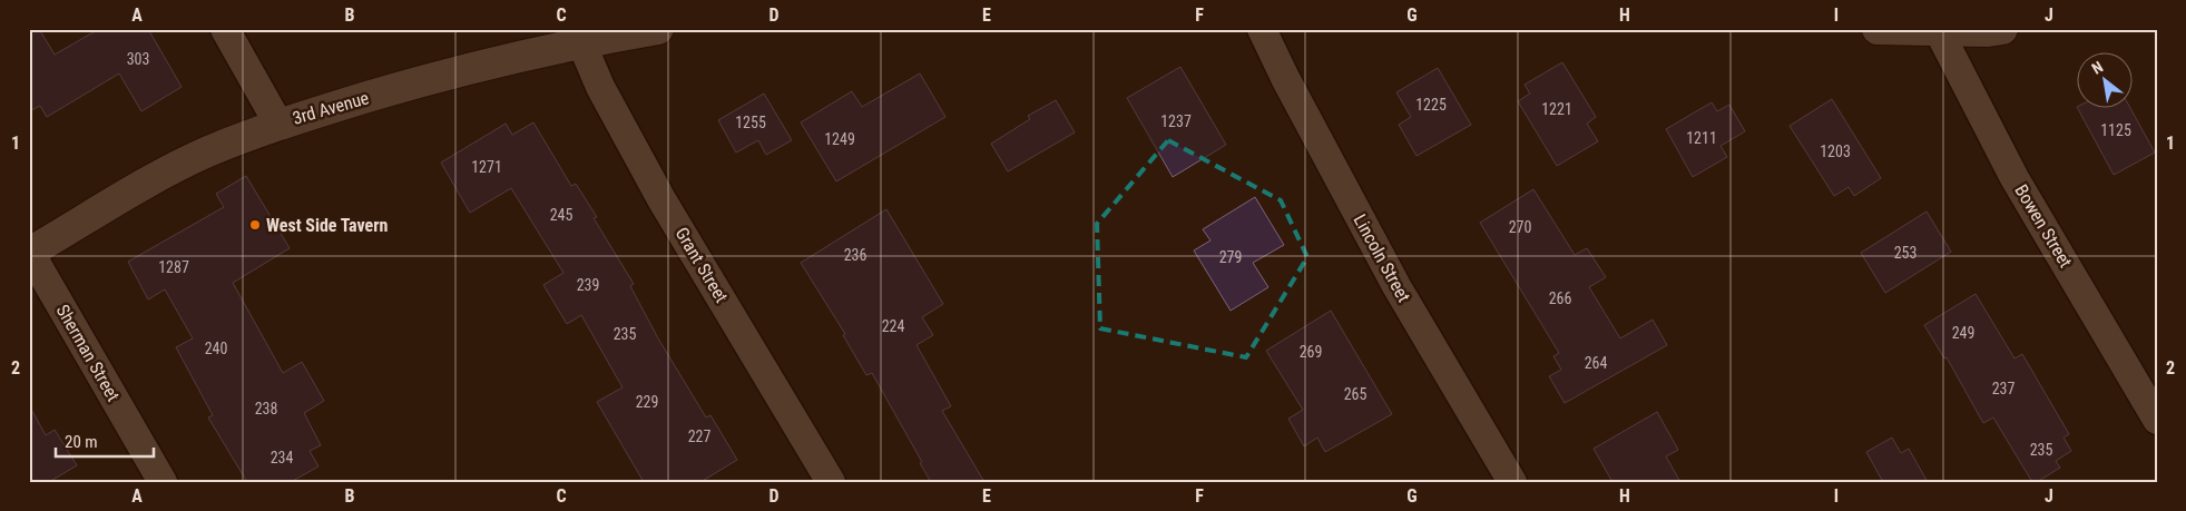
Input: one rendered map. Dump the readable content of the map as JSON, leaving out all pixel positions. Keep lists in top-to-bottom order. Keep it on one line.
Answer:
{"streets":{"street":["3rd Avenue","Bowen Street","Lincoln Street","Grant Street","Sherman Street"]},"crossings":[["3rd Avenue","Grant Street"],["3rd Avenue","Sherman Street"]],"places":["West Side Tavern"],"house_numbers":["303","1225","1221","1237","1255","1125","1211","1249","1203","1271","245","270","253","236","279","1287","239","266","224","249","235","240","269","264","237","265","229","238","227","235","234"],"scale_bar":"20 m","north":"top left","grid":{"columns":["A","B","C","D","E","F","G","H","I","J"],"rows":["1","2"]}}
